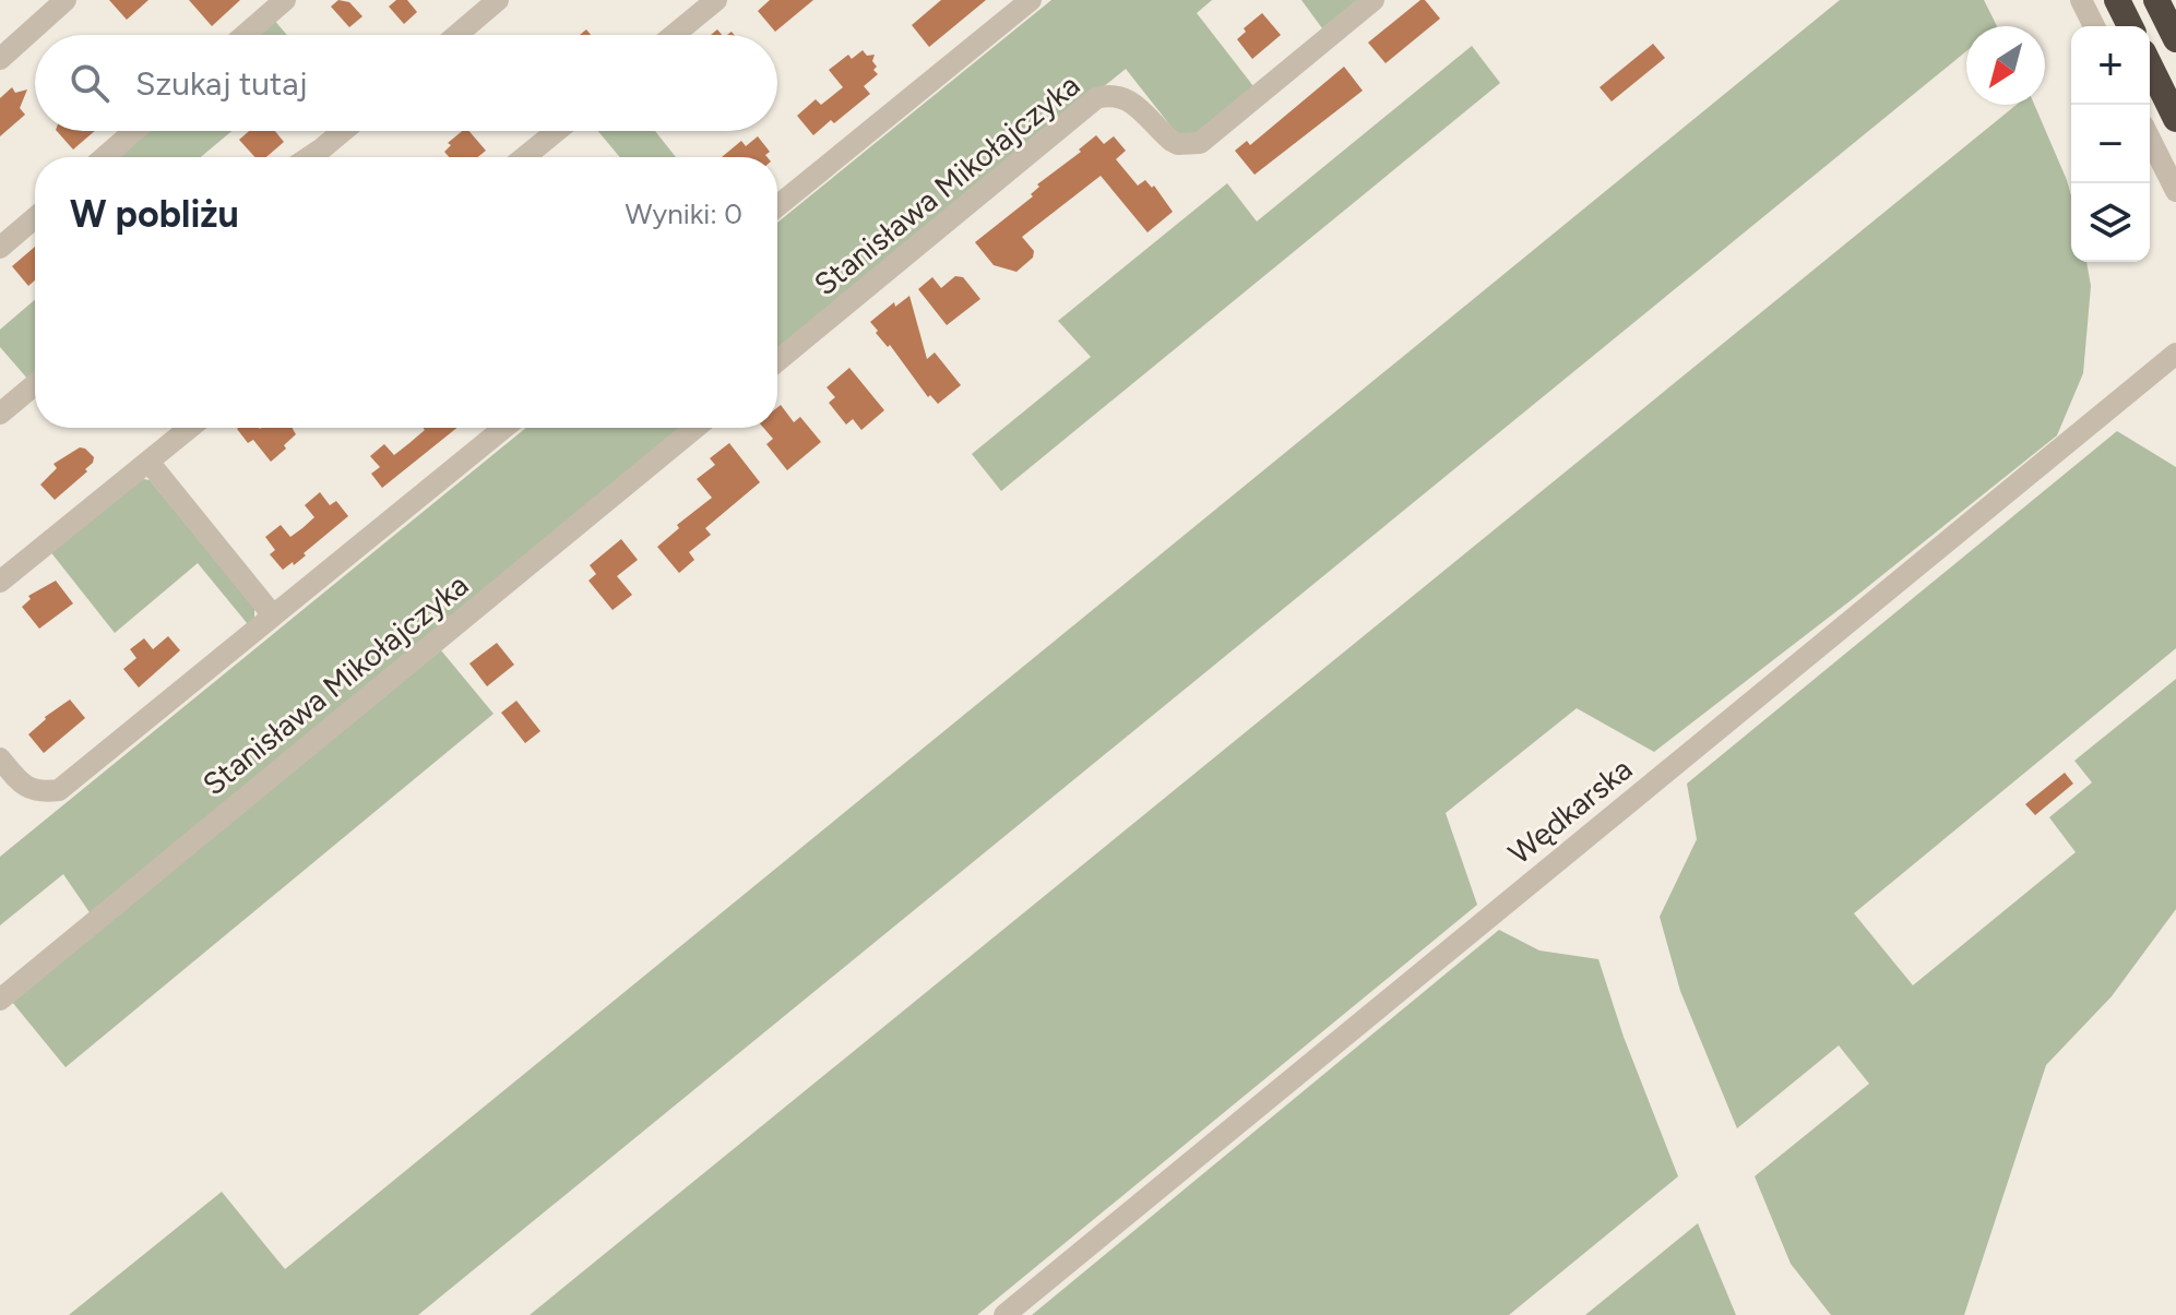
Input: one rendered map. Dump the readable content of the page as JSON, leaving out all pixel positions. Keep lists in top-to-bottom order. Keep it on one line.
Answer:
{"streets":{"street":["Stanisława Mikołajczyka","Wędkarska"]},"north":"bottom left","page":{"map_buttons":["+","−"],"search":"Szukaj tutaj","heading":["W pobliżu","Wyniki: 0"]}}
